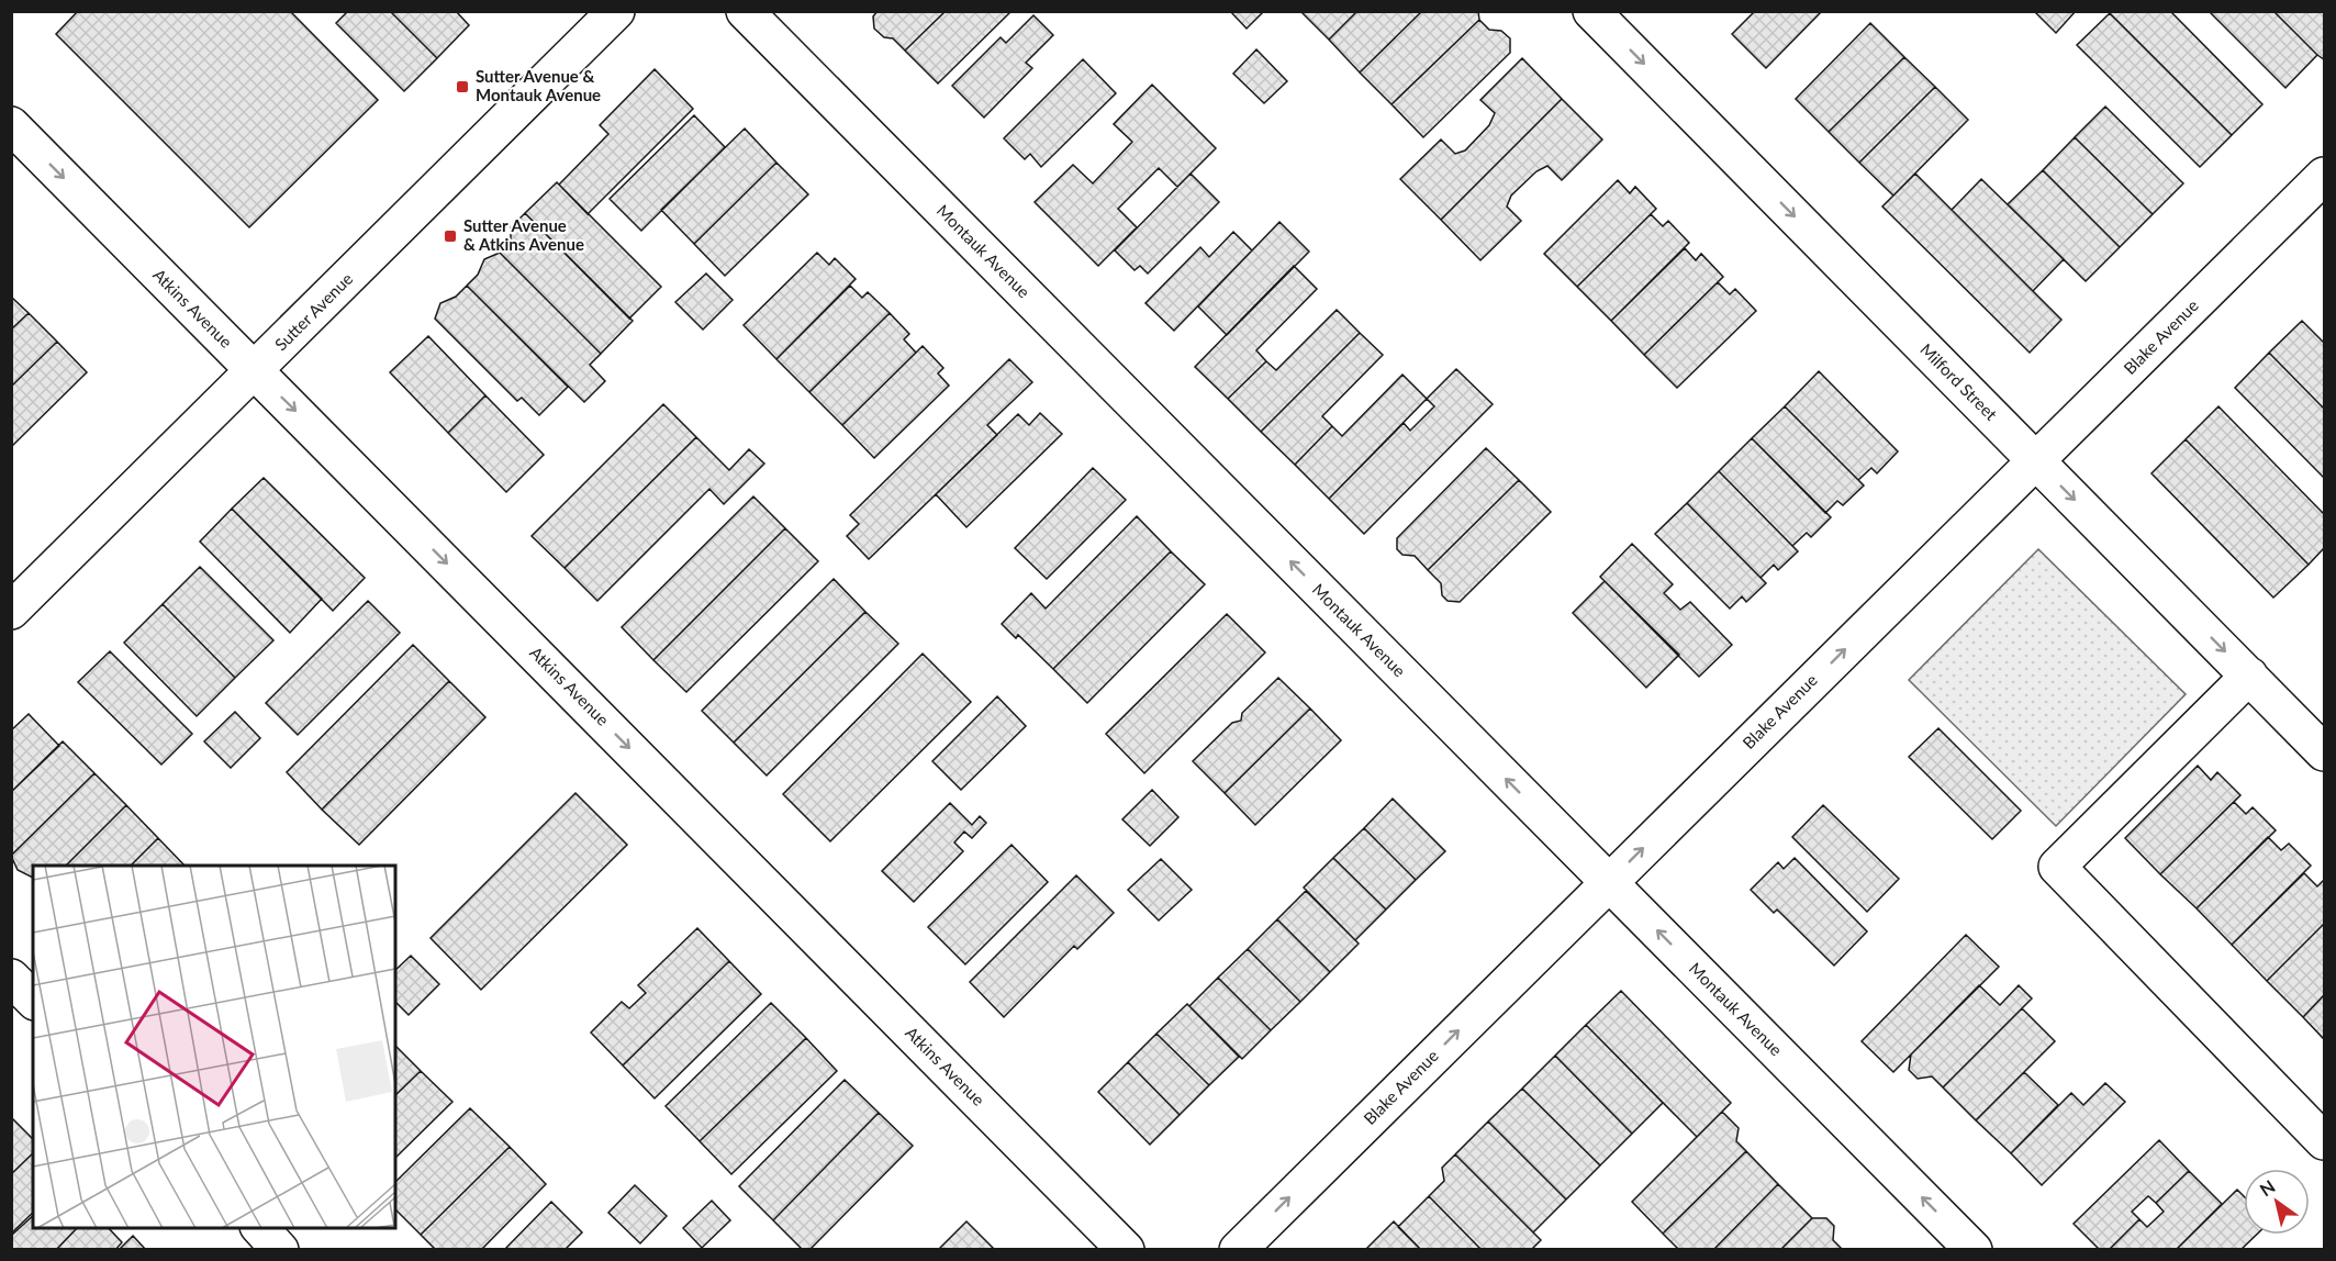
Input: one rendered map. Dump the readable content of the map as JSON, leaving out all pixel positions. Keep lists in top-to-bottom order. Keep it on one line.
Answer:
{"streets":{"street":["Montauk Avenue","Atkins Avenue","Sutter Avenue","Blake Avenue","Milford Street"]},"crossings":[["Montauk Avenue","Blake Avenue"],["Atkins Avenue","Sutter Avenue"],["Blake Avenue","Milford Street"]],"one_way":["Montauk Avenue","Atkins Avenue","Blake Avenue","Milford Street"],"places":{"transit":["Sutter Avenue & Montauk Avenue","Sutter Avenue & Atkins Avenue"]},"north":"top left"}
